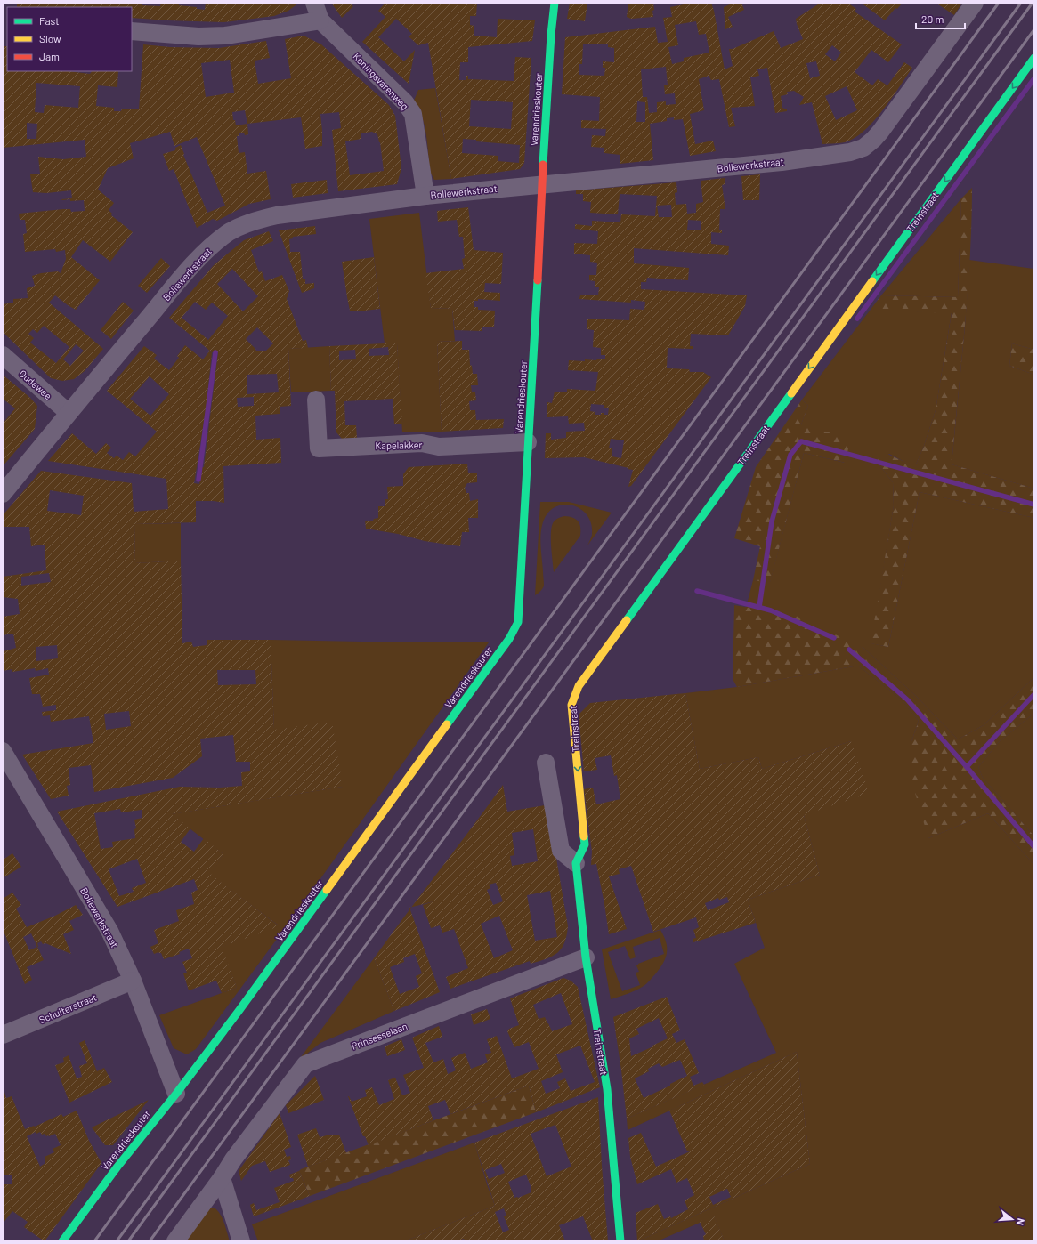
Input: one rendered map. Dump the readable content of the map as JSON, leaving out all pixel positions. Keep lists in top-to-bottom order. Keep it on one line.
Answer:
{"streets":{"street":["Koningsvarenweg","Varendrieskouter","Bollewerkstraat","Treinstraat","Oudewee","Kapelakker","Schuiterstraat","Prinsesselaan"]},"crossings":[["Koningsvarenweg","Bollewerkstraat"],["Varendrieskouter","Bollewerkstraat"],["Varendrieskouter","Kapelakker"],["Bollewerkstraat","Oudewee"],["Bollewerkstraat","Schuiterstraat"],["Treinstraat","Prinsesselaan"]],"one_way":["Treinstraat"],"legend":["Fast","Slow","Jam"],"scale_bar":"20 m","north":"right"}
